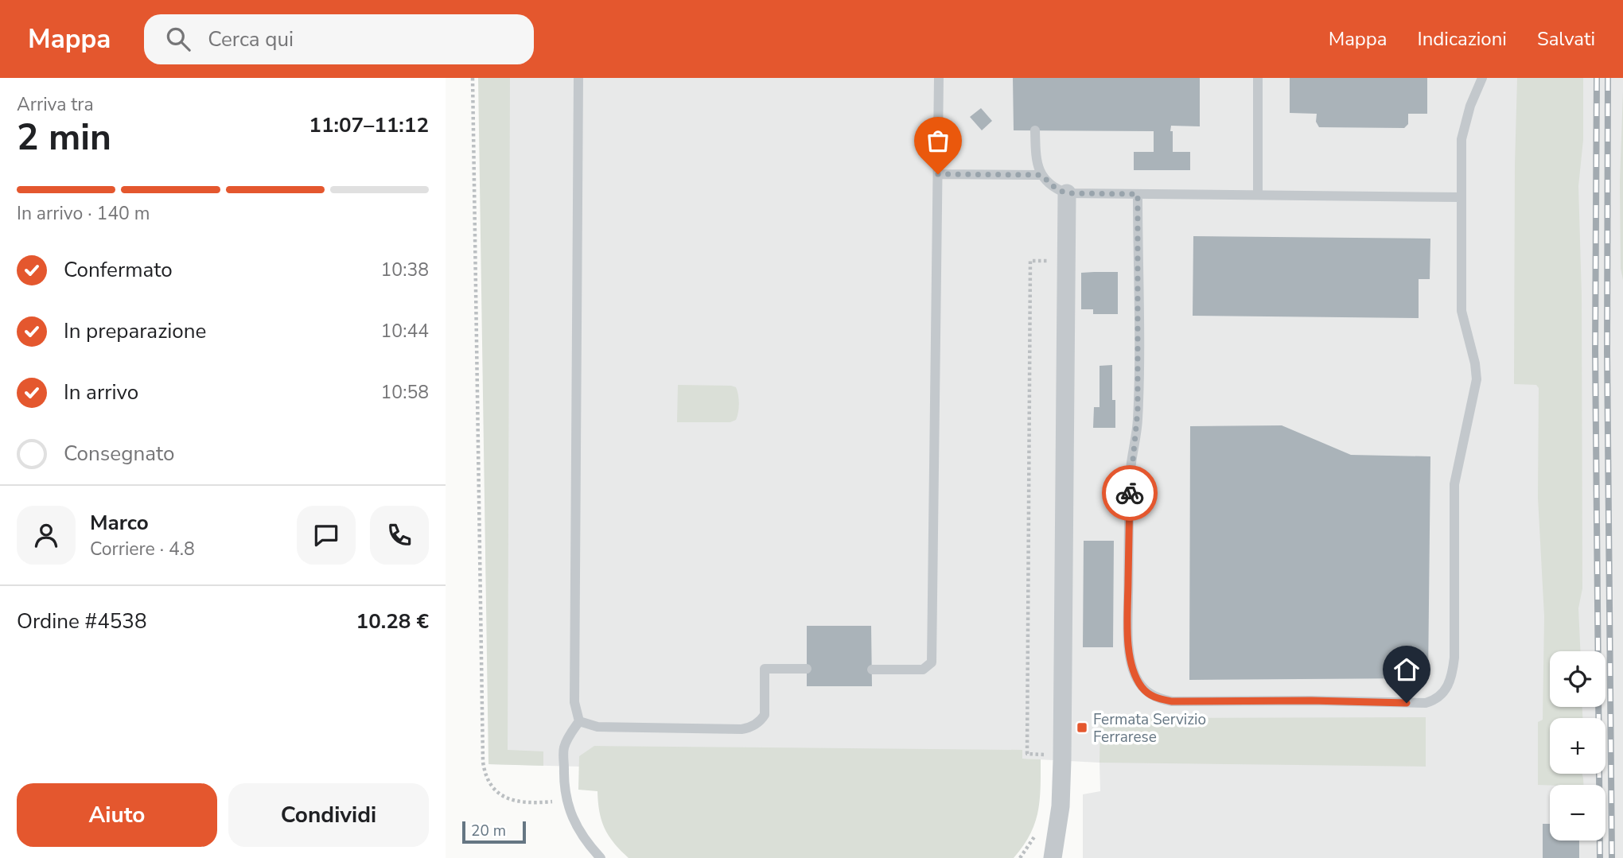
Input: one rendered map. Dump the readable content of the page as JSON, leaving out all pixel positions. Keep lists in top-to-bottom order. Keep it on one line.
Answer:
{"places":{"transit":["Fermata Servizio Ferrarese"]},"scale_bar":"20 m","page":{"header":"Mappa","search":"Cerca qui","nav":["Mappa","Indicazioni","Salvati"],"heading":["2 min","Arriva tra","11:07–11:12"],"panel":["Marco","Corriere · 4.8","Ordine #4538","10.28 €"],"bar":"In arrivo · 140 m","list":[["Confermato","10:38"],["In preparazione","10:44"],["In arrivo","10:58"],"Consegnato"],"map_buttons":["+","−"],"buttons":["Aiuto","Condividi"],"scale":"20 m"}}
